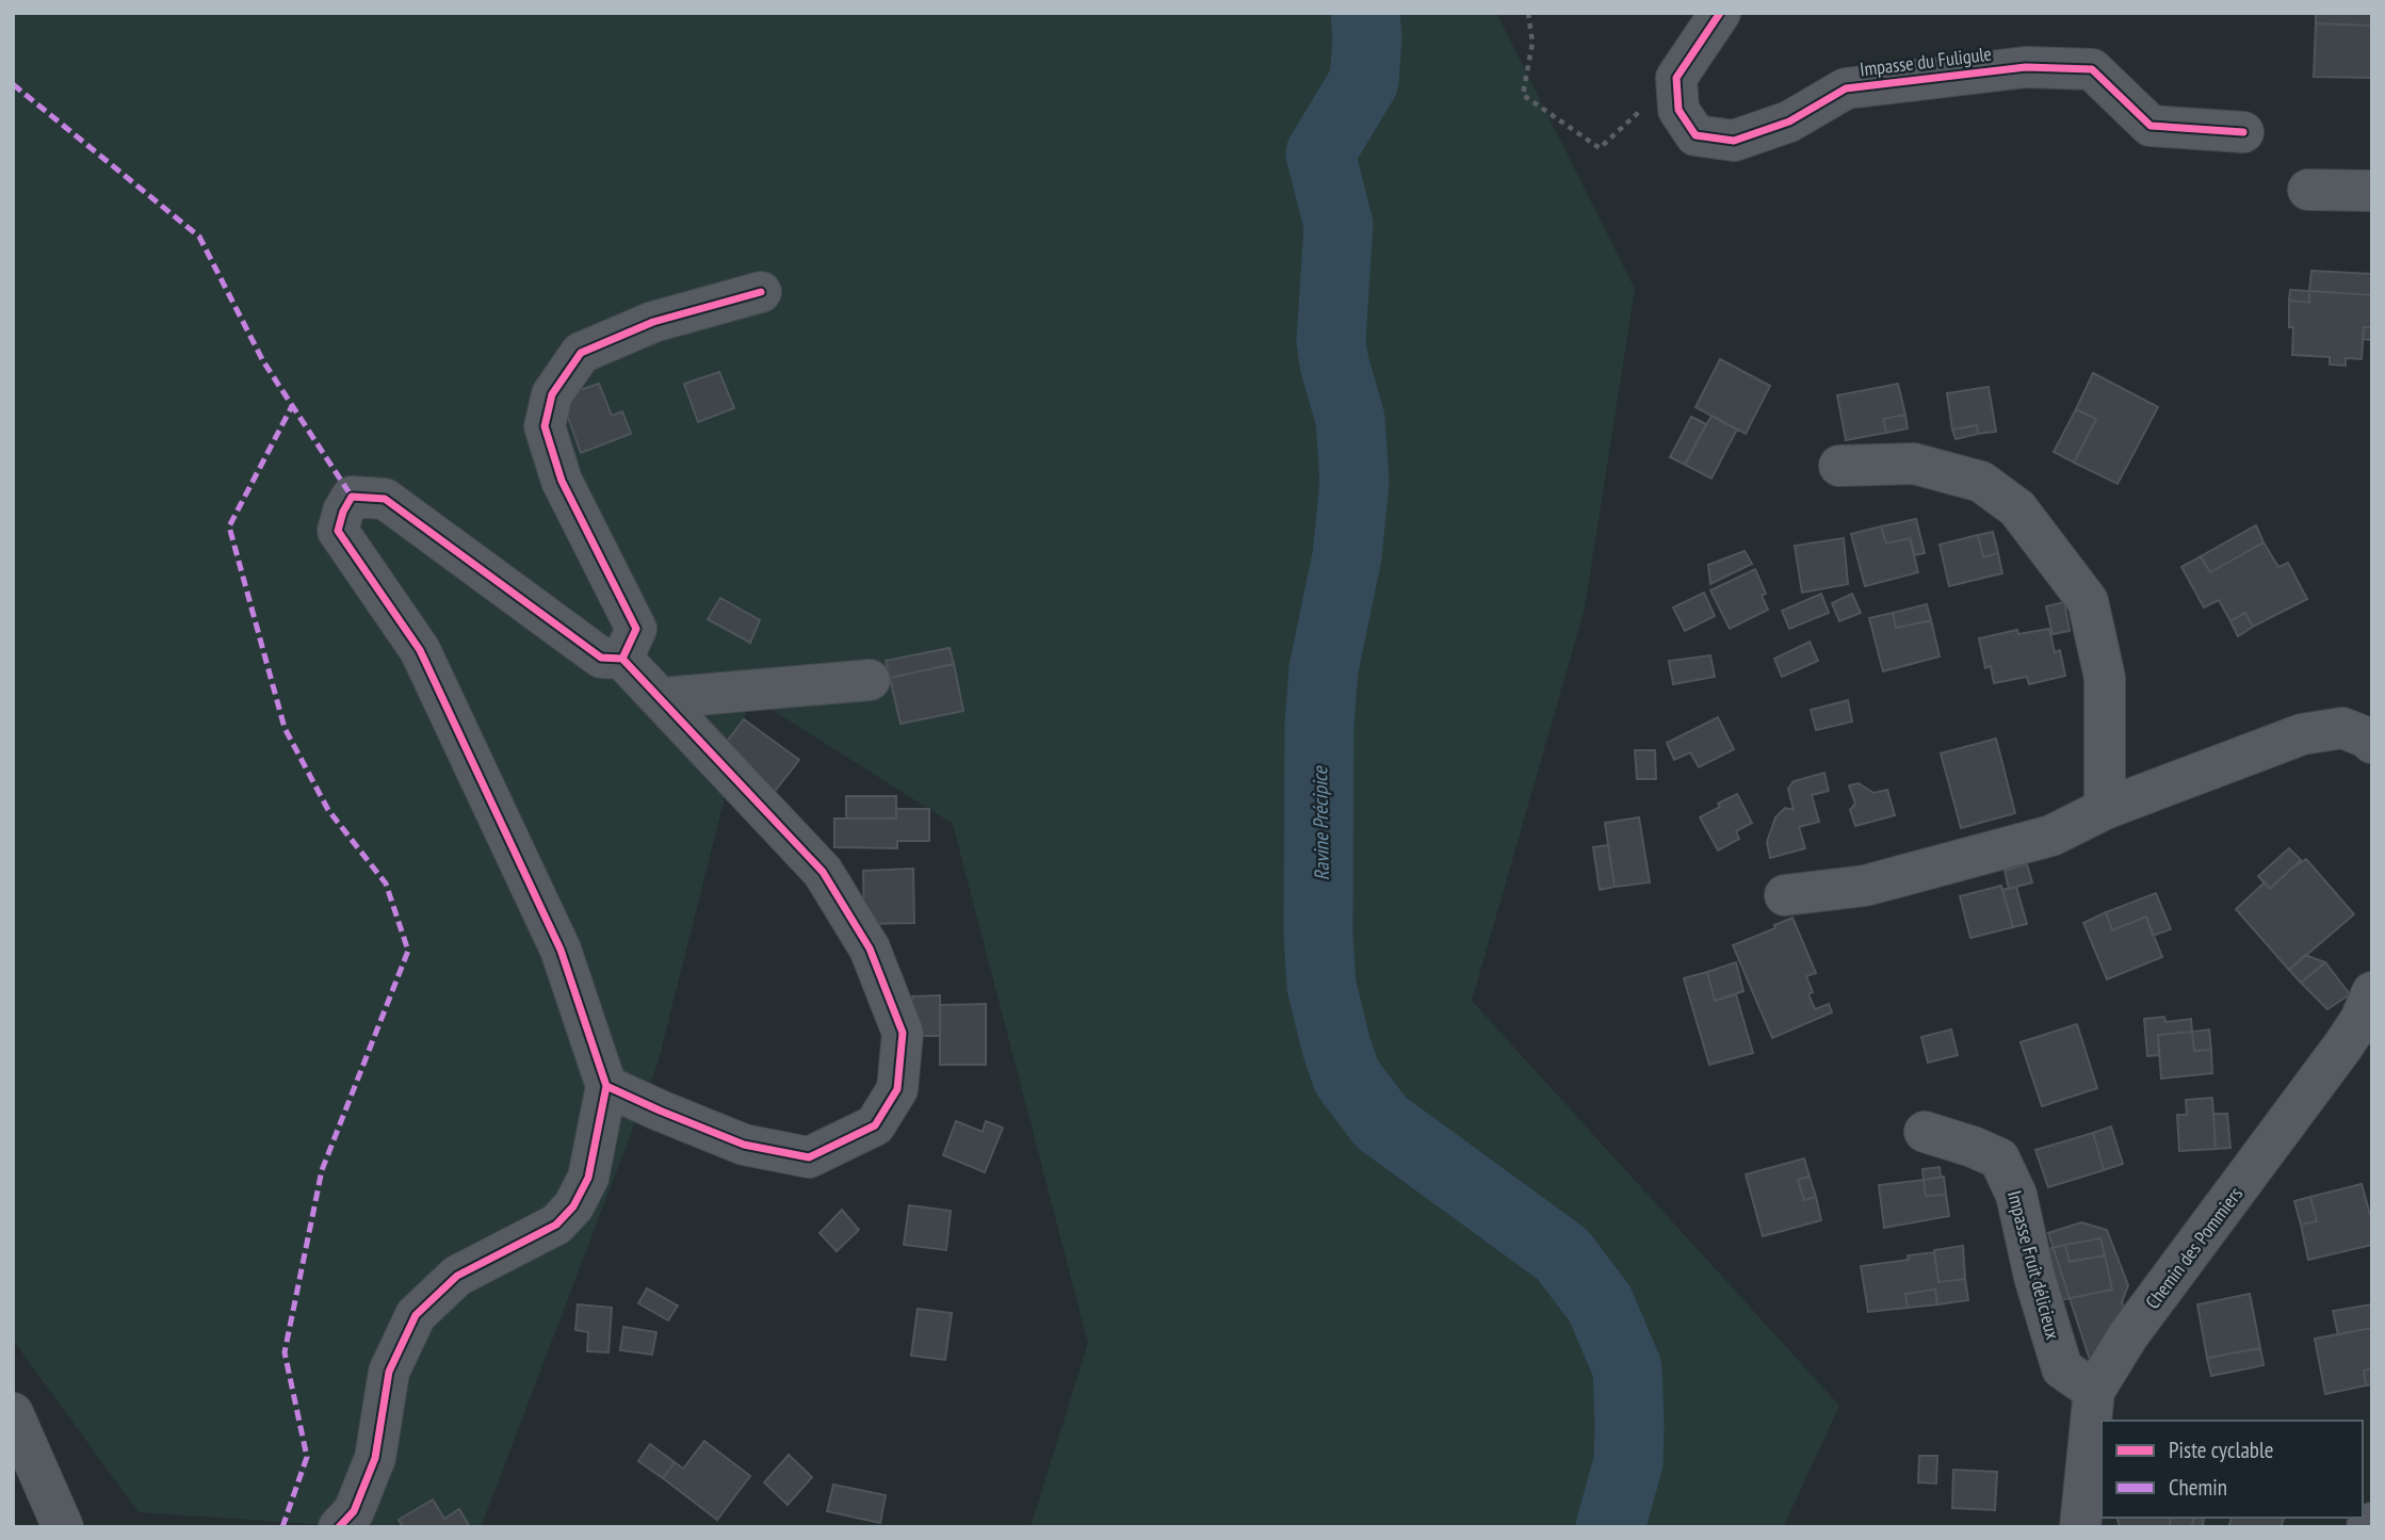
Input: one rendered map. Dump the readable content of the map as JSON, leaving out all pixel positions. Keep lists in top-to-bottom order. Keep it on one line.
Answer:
{"streets":{"street":["Impasse du Fuligule","Chemin des Pommiers","Impasse Fruit délicieux"]},"crossings":[["Chemin des Pommiers","Impasse Fruit délicieux"]],"water":["Ravine Précipice"],"legend":["Piste cyclable","Chemin"]}
